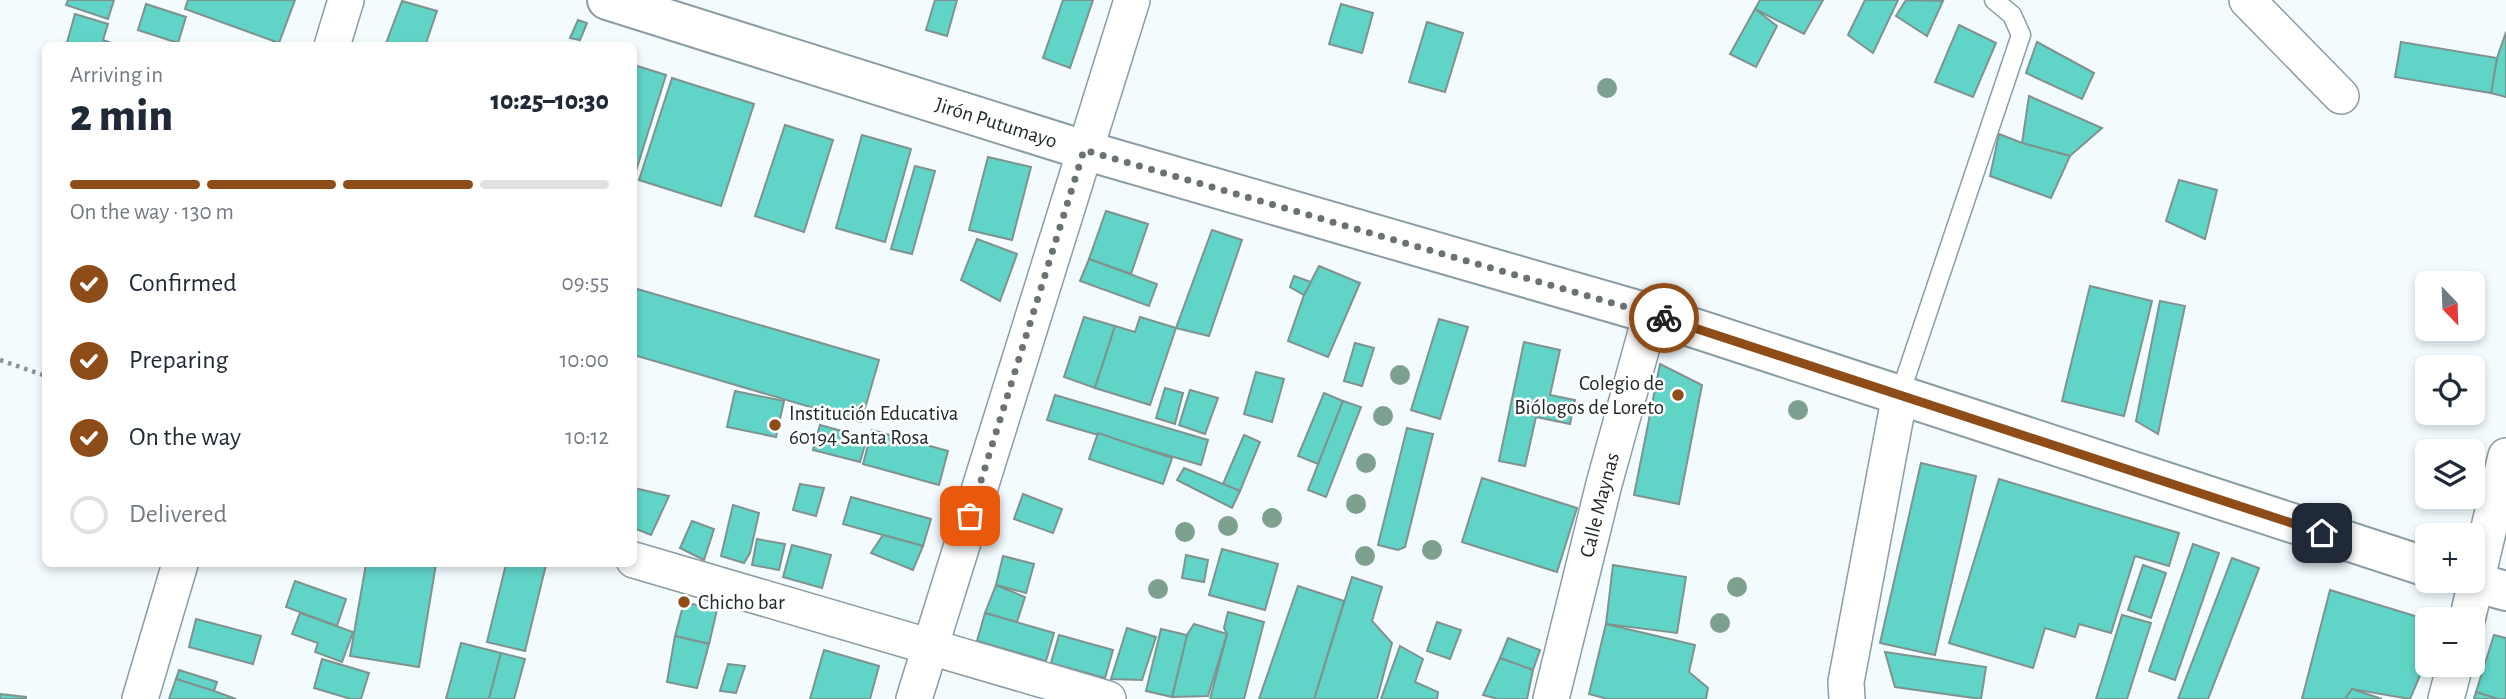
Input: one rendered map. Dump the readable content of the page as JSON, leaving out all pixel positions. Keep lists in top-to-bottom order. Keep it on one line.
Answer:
{"streets":{"street":["Jirón Putumayo","Calle Maynas"]},"crossings":[["Jirón Putumayo","Calle Maynas"]],"places":["Colegio de Biólogos de Loreto","Institución Educativa 60194 Santa Rosa","Chicho bar"],"north":"bottom right","page":{"heading":["2 min","Arriving in","10:25–10:30"],"bar":"On the way · 130 m","list":[["Confirmed","09:55"],["Preparing","10:00"],["On the way","10:12"],"Delivered"],"map_buttons":["+","−"]}}
